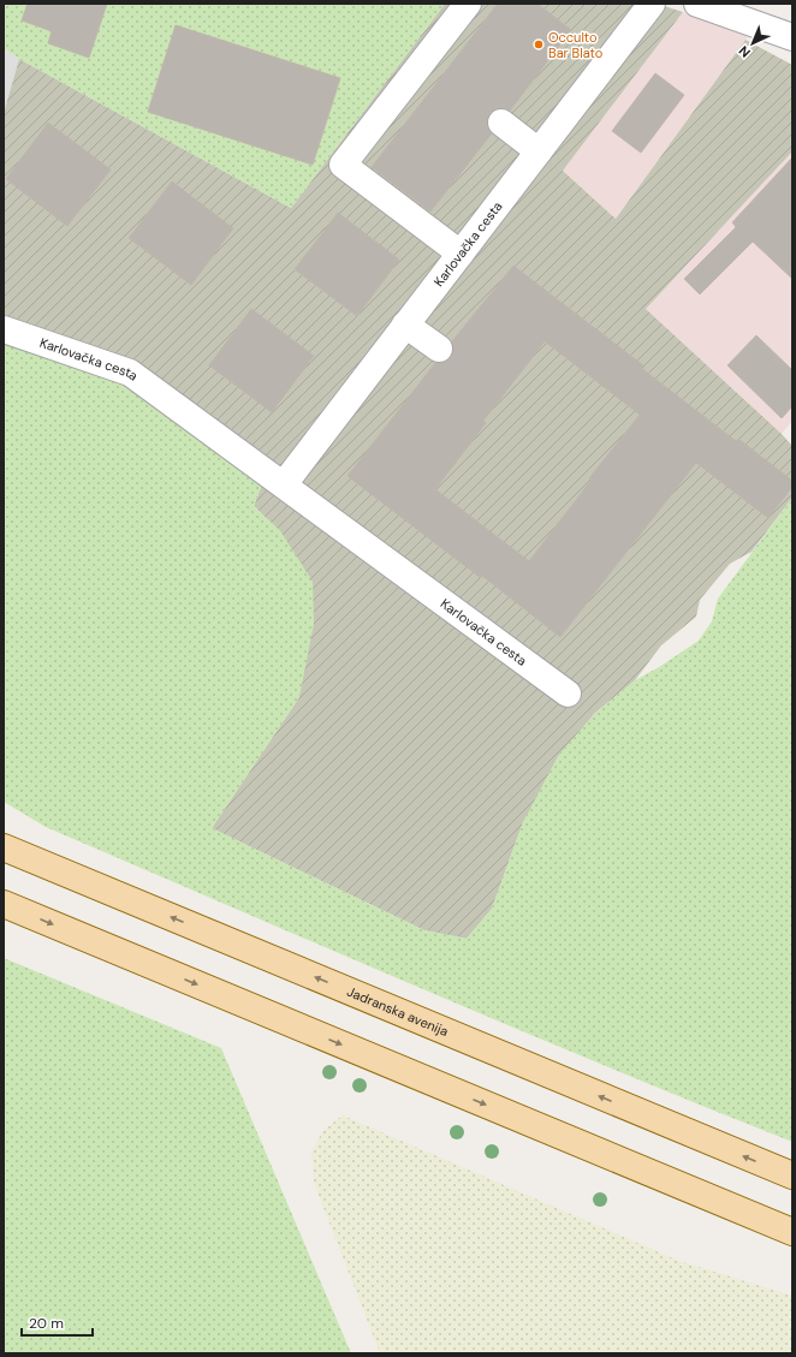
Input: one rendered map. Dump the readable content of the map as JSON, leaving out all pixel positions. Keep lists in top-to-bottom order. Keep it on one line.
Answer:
{"streets":{"main road":["Jadranska avenija"],"street":["Karlovačka cesta"]},"places":["Occulto Bar Blato"],"scale_bar":"20 m","north":"bottom left"}
